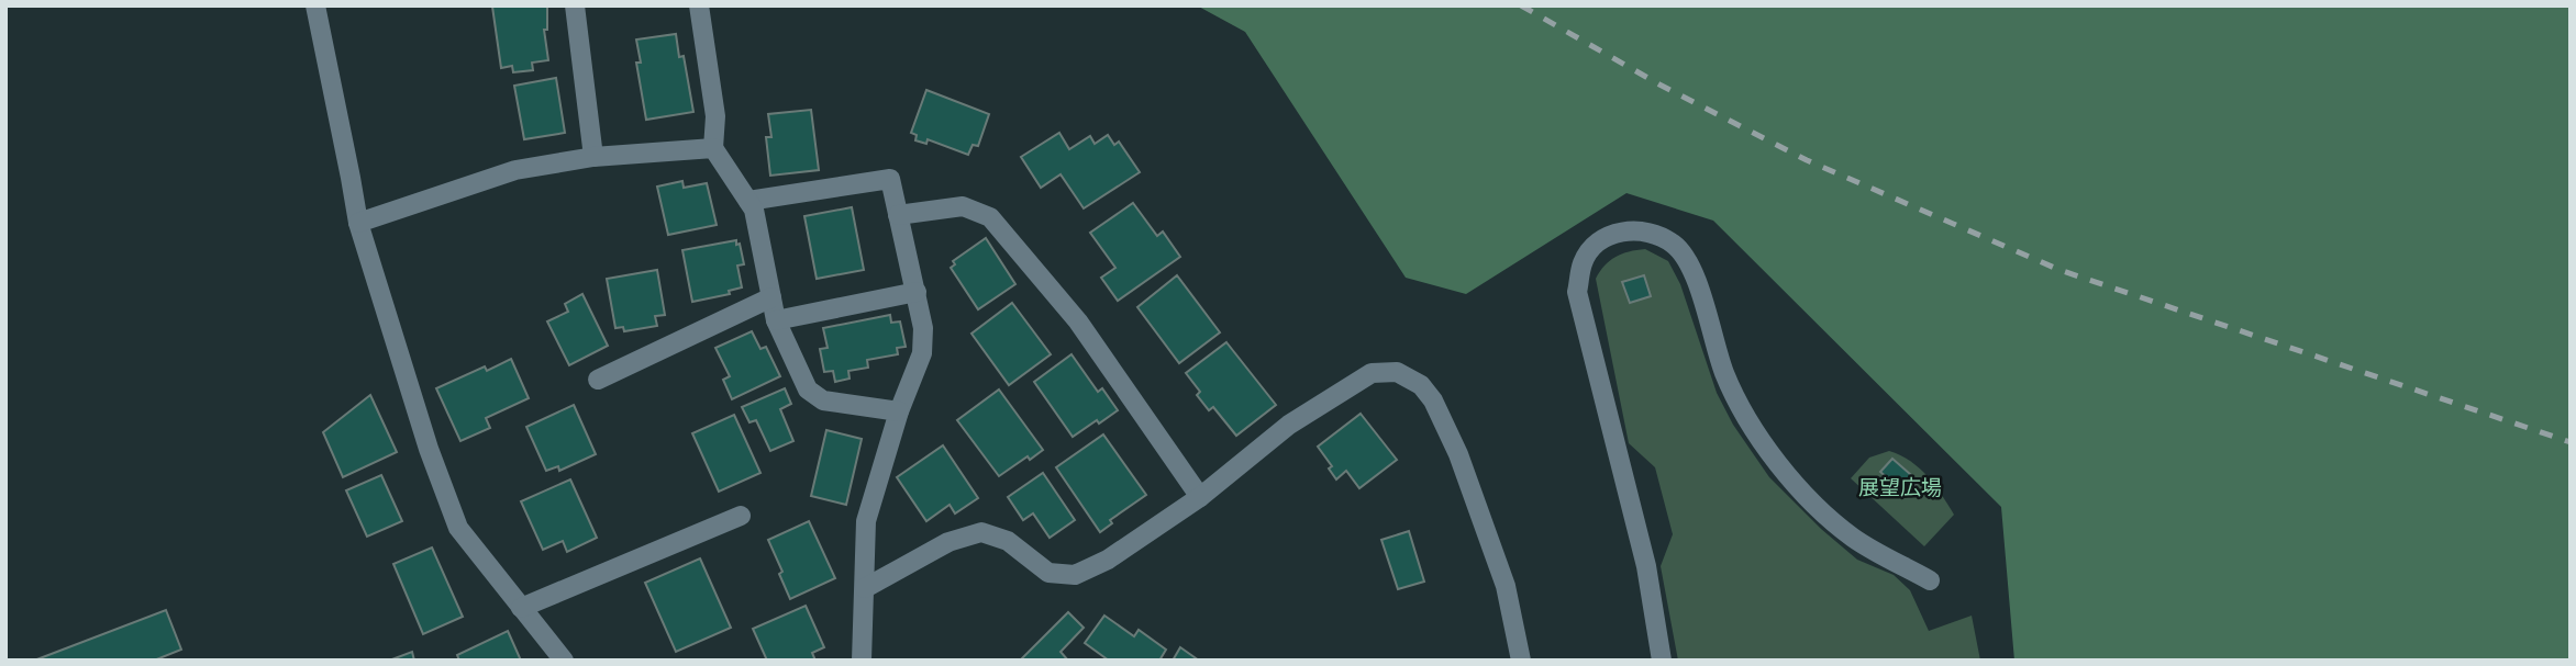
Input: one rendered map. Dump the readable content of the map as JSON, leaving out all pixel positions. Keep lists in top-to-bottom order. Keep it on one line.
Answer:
{"parks":["展望広場"]}
